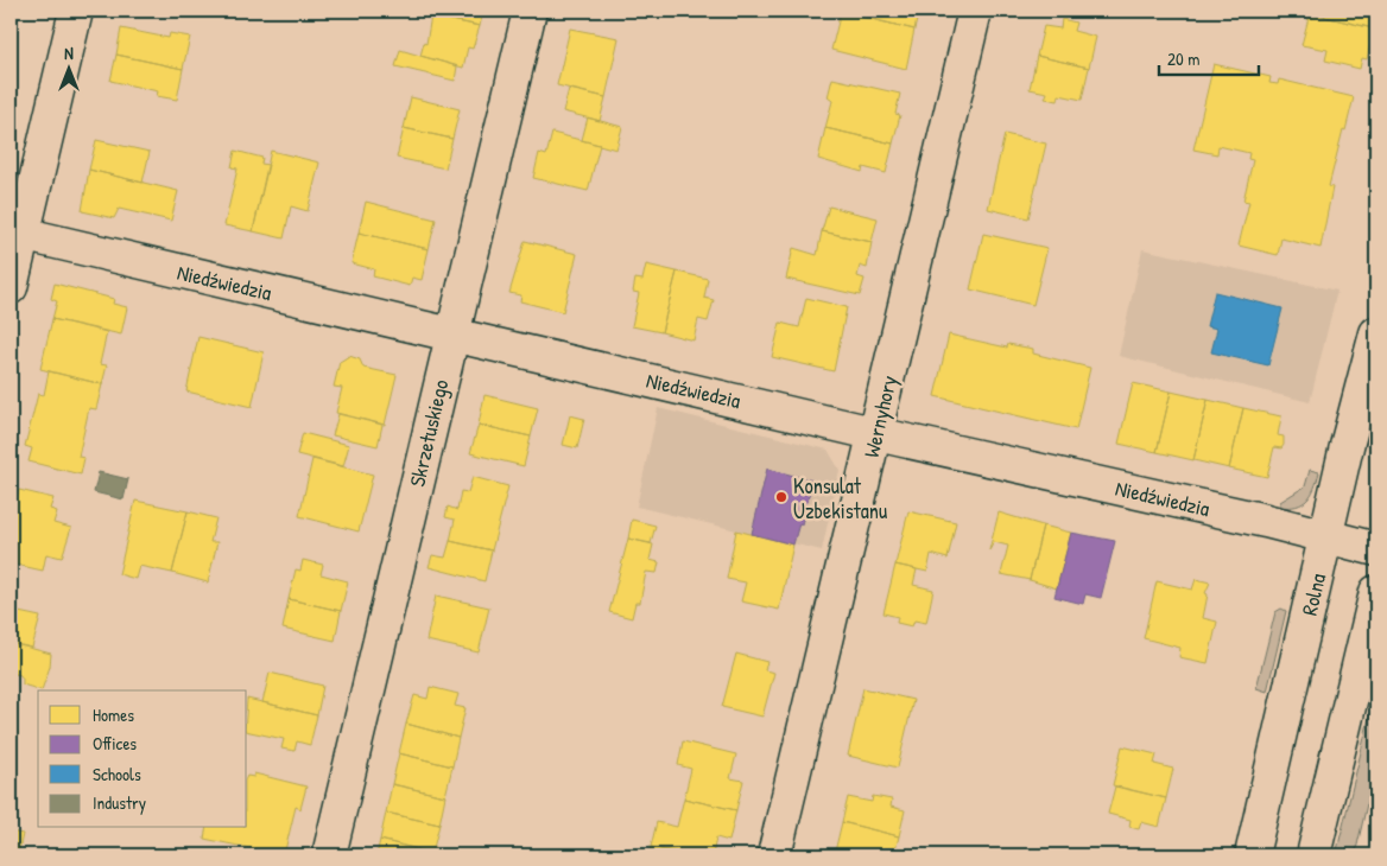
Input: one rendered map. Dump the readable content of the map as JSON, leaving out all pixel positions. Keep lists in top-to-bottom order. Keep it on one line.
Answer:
{"streets":{"street":["Niedźwiedzia","Wernyhory","Skrzetuskiego","Rolna"]},"crossings":[["Niedźwiedzia","Wernyhory"],["Niedźwiedzia","Skrzetuskiego"],["Niedźwiedzia","Rolna"]],"places":["Konsulat Uzbekistanu"],"legend":["Homes","Offices","Schools","Industry"],"scale_bar":"20 m","north":"top"}
